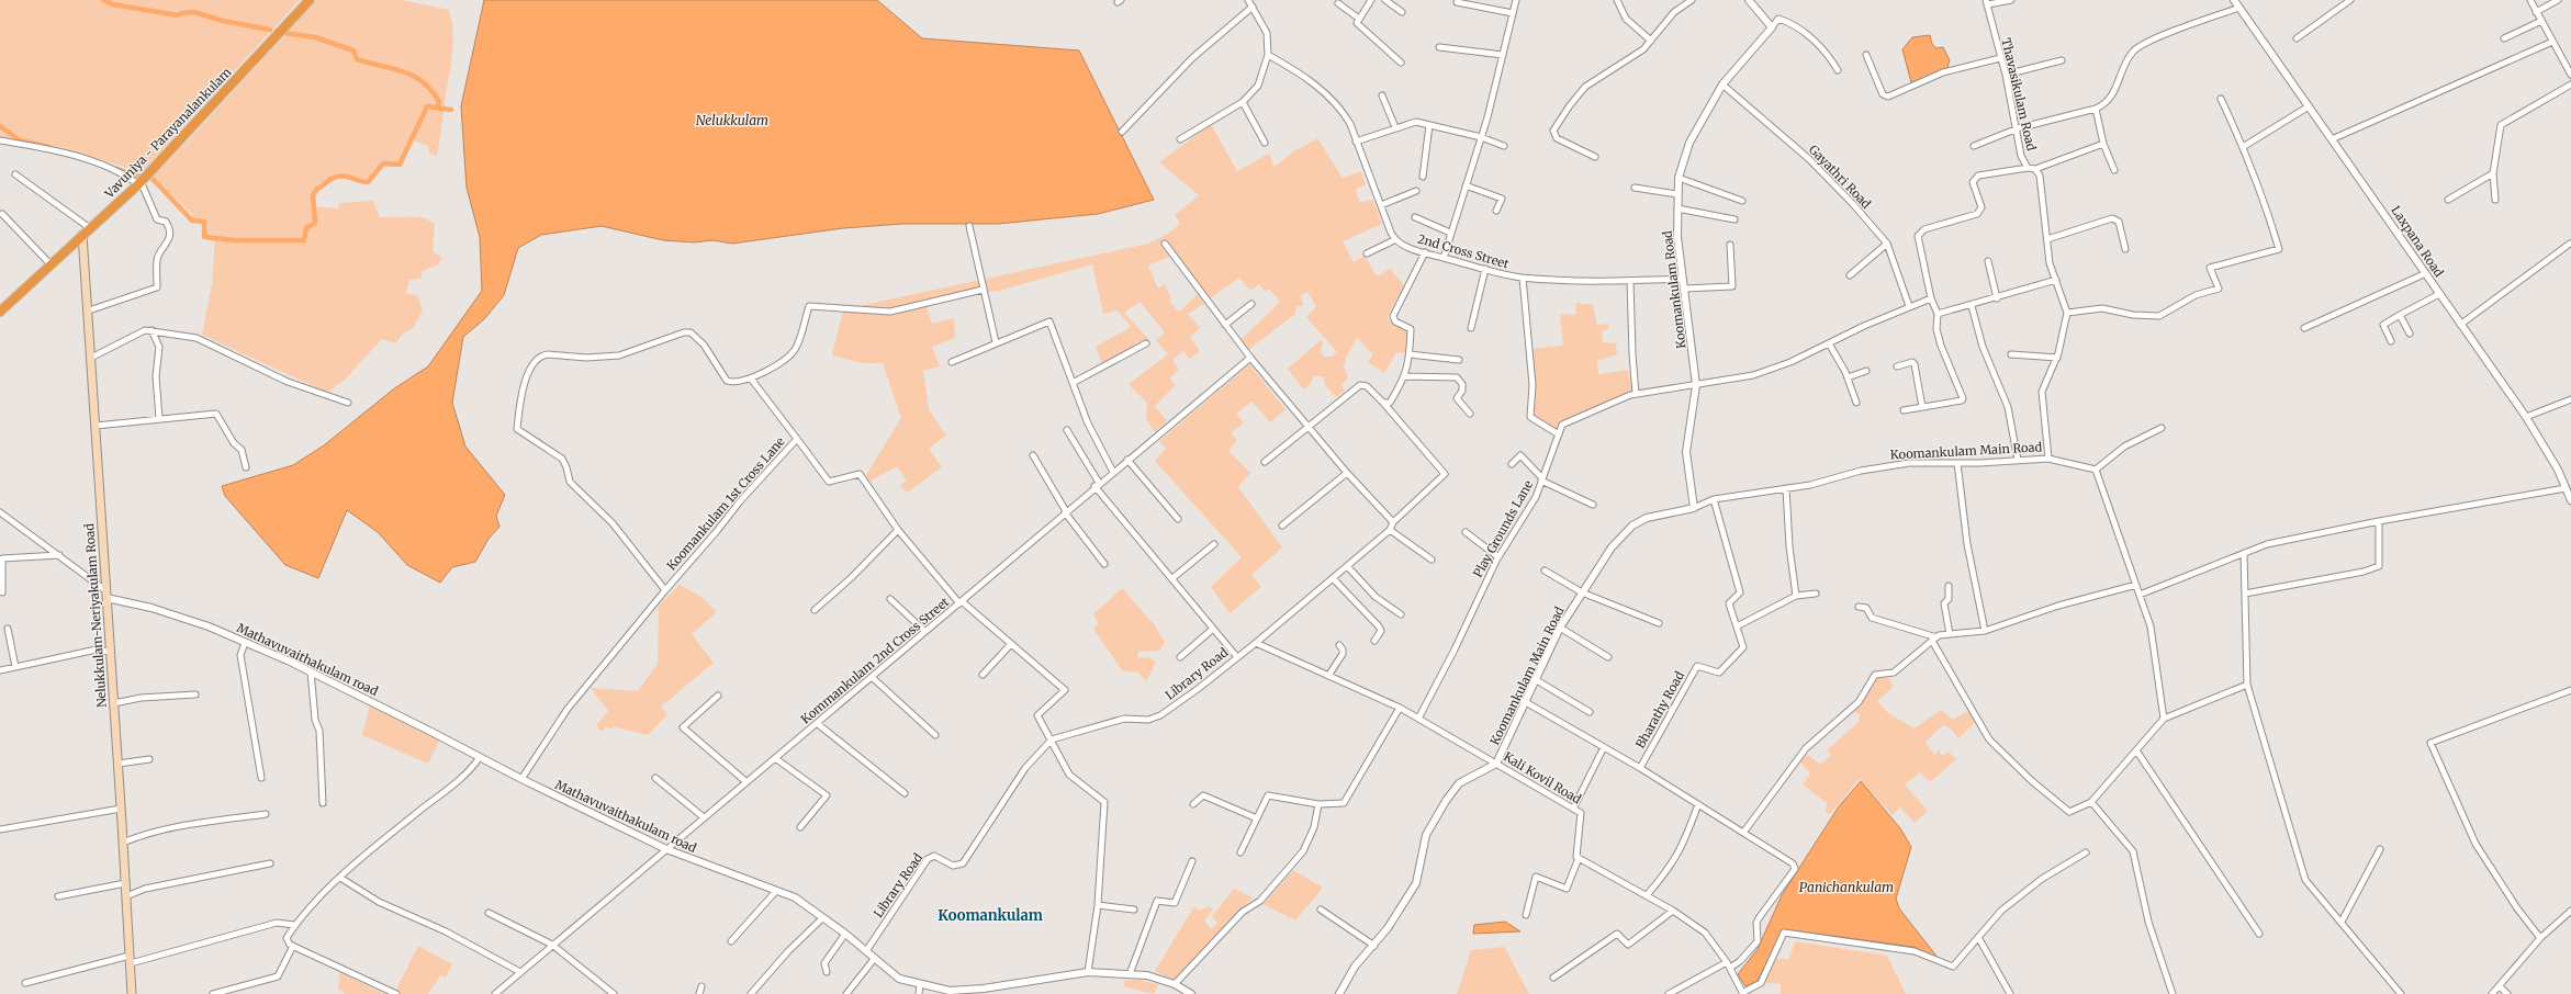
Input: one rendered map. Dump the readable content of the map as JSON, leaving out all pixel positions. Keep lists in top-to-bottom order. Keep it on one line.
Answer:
{"streets":{"highway":["Vavuniya - Parayanalankulam"],"main road":["Nelukkulam-Neriyakulam Road"],"street":["Thavasikulam Road","Gayathri Road","Laxpana Road","2nd Cross Street","Koomankulam Road","Koomankulam Main Road","Koomankulam 1st Cross Lane","Play Grounds Lane","Mathavuvaithakulam road","Kommankulam 2nd Cross Street","Library Road","Bharathy Road","Kali Kovil Road"]},"crossings":[["Vavuniya - Parayanalankulam","Nelukkulam-Neriyakulam Road"],["Gayathri Road","Koomankulam Road"],["Gayathri Road","Play Grounds Lane"],["2nd Cross Street","Koomankulam Road"],["Koomankulam Road","Koomankulam Main Road"],["Koomankulam Road","Play Grounds Lane"],["Koomankulam Main Road","Bharathy Road"],["Koomankulam Main Road","Kali Kovil Road"],["Koomankulam 1st Cross Lane","Mathavuvaithakulam road"],["Koomankulam 1st Cross Lane","Kommankulam 2nd Cross Street"],["Koomankulam 1st Cross Lane","Library Road"],["Play Grounds Lane","Kali Kovil Road"],["Nelukkulam-Neriyakulam Road","Mathavuvaithakulam road"],["Mathavuvaithakulam road","Kommankulam 2nd Cross Street"],["Mathavuvaithakulam road","Library Road"],["Library Road","Kali Kovil Road"]],"districts":["Koomankulam"],"water":["Nelukkulam","Panichankulam"]}
